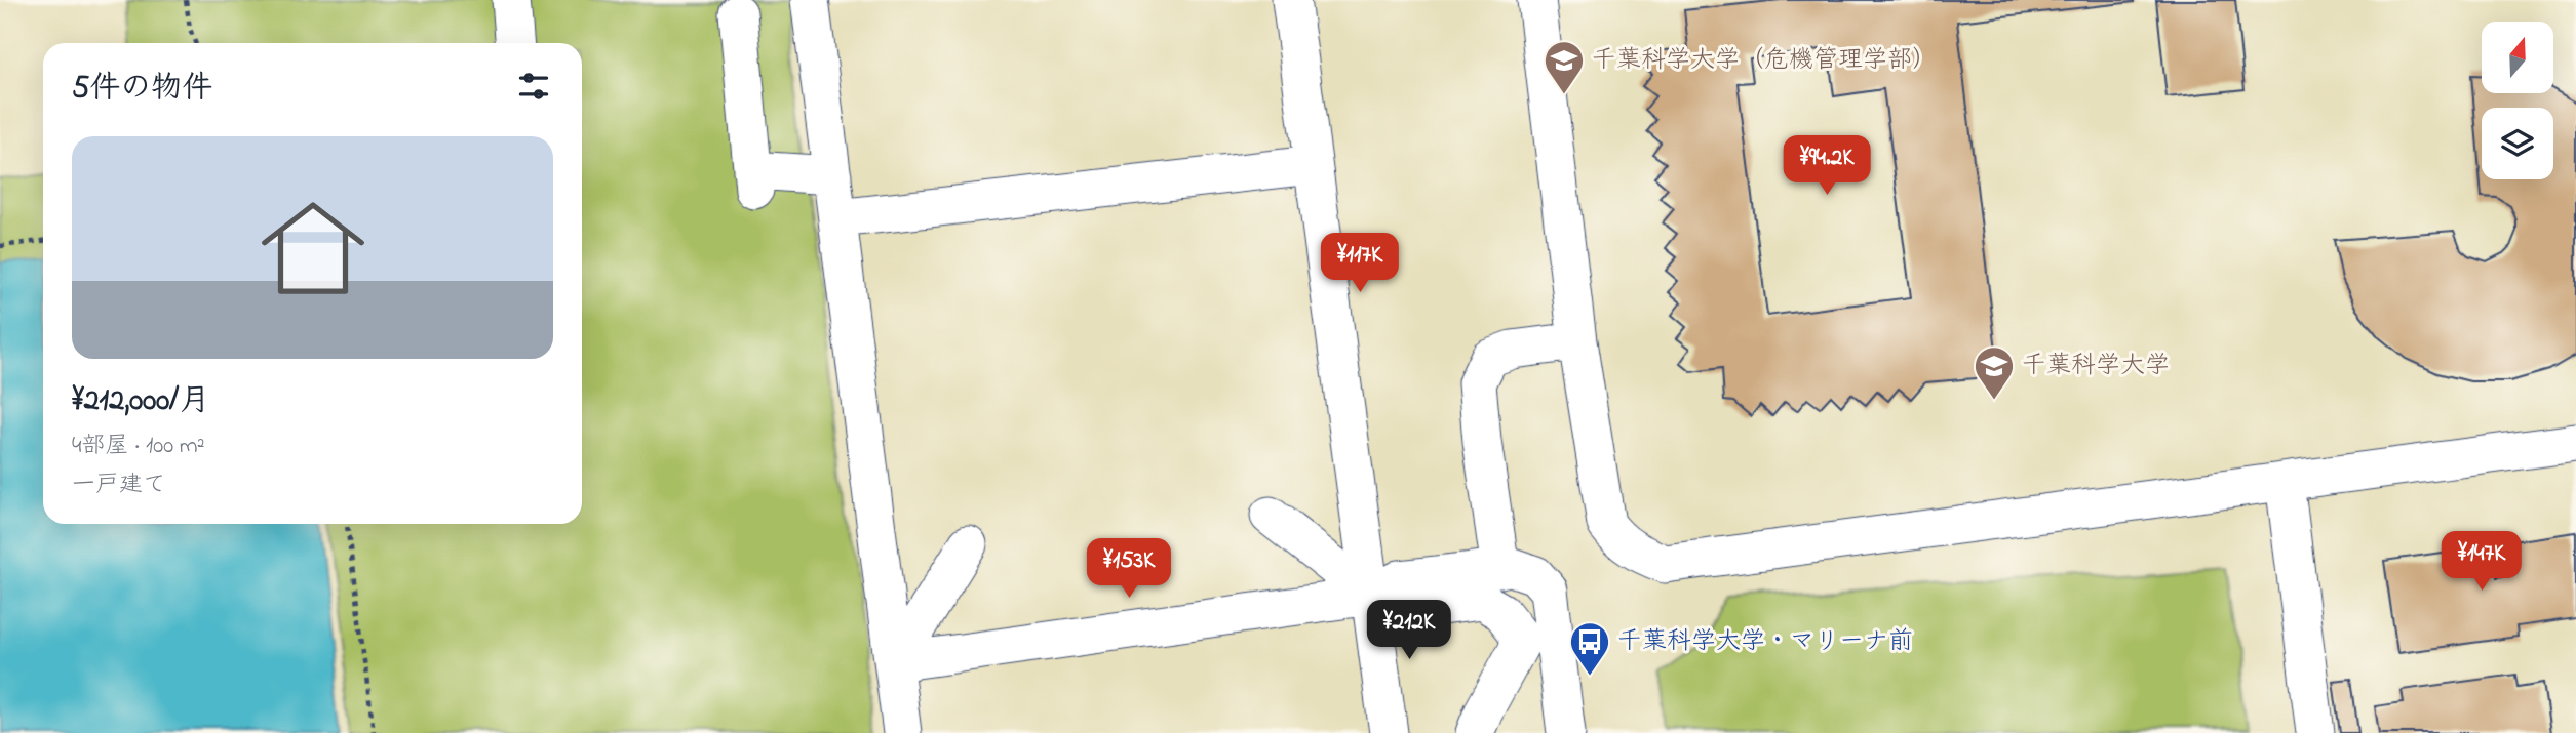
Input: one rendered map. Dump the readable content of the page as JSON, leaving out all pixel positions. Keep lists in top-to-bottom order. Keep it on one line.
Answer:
{"places":{"school or university":["千葉科学大学（危機管理学部）","千葉科学大学"],"bus stop":["千葉科学大学・マリーナ前"]},"north":"top","page":{"heading":"5件の物件","list":[{"name":"¥212,000/月","note":"4部屋 · 100 m² · 一戸建て"}],"price":["¥94.2K","¥117K","¥147K","¥153K","¥212K"]}}
